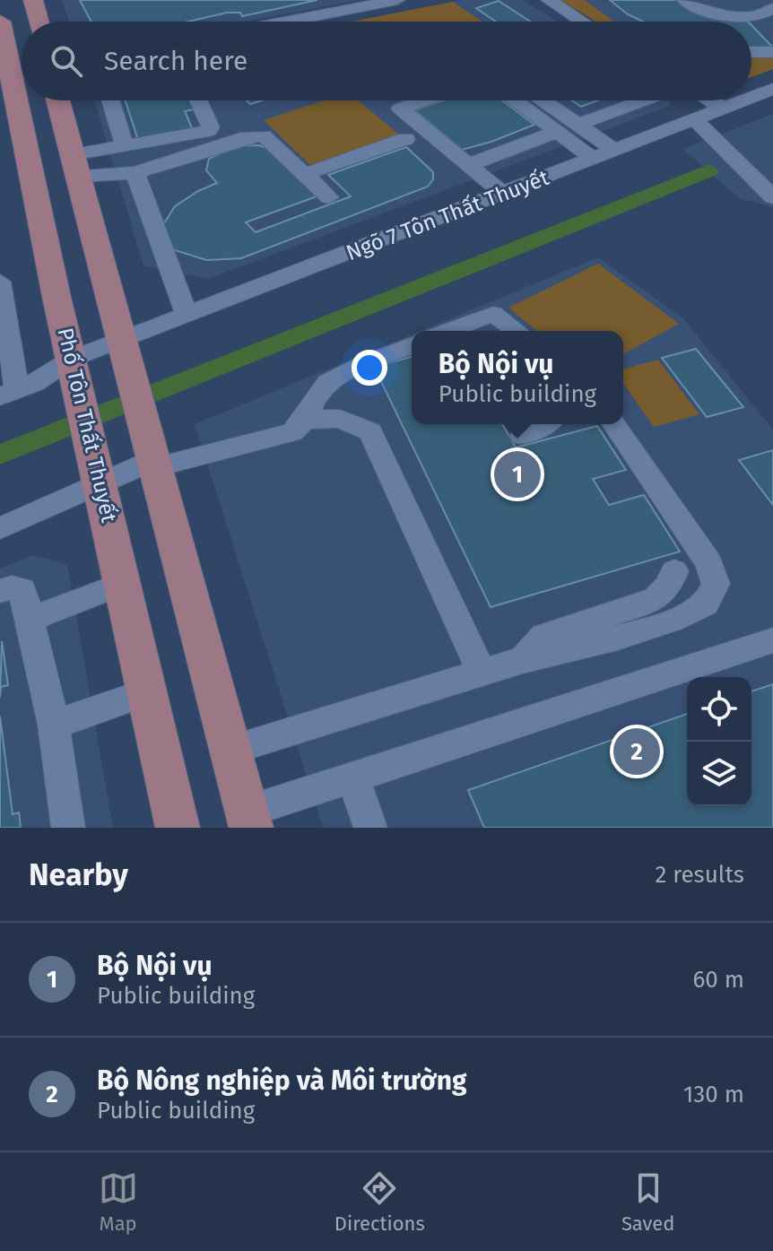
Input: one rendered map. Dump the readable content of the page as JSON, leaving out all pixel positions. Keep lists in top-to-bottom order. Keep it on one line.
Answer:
{"streets":{"main road":["Phố Tôn Thất Thuyết"],"street":["Ngõ 7 Tôn Thất Thuyết"]},"crossings":[["Ngõ 7 Tôn Thất Thuyết","Phố Tôn Thất Thuyết"]],"page":{"search":"Search here","popup":["Bộ Nội vụ","Public building"],"pins":["1","2"],"heading":["Nearby","2 results"],"list":[{"mark":"1","name":"Bộ Nội vụ","note":"Public building","value":"60 m"},{"mark":"2","name":"Bộ Nông nghiệp và Môi trường","note":"Public building","value":"130 m"}],"nav":["Map","Directions","Saved"]}}
